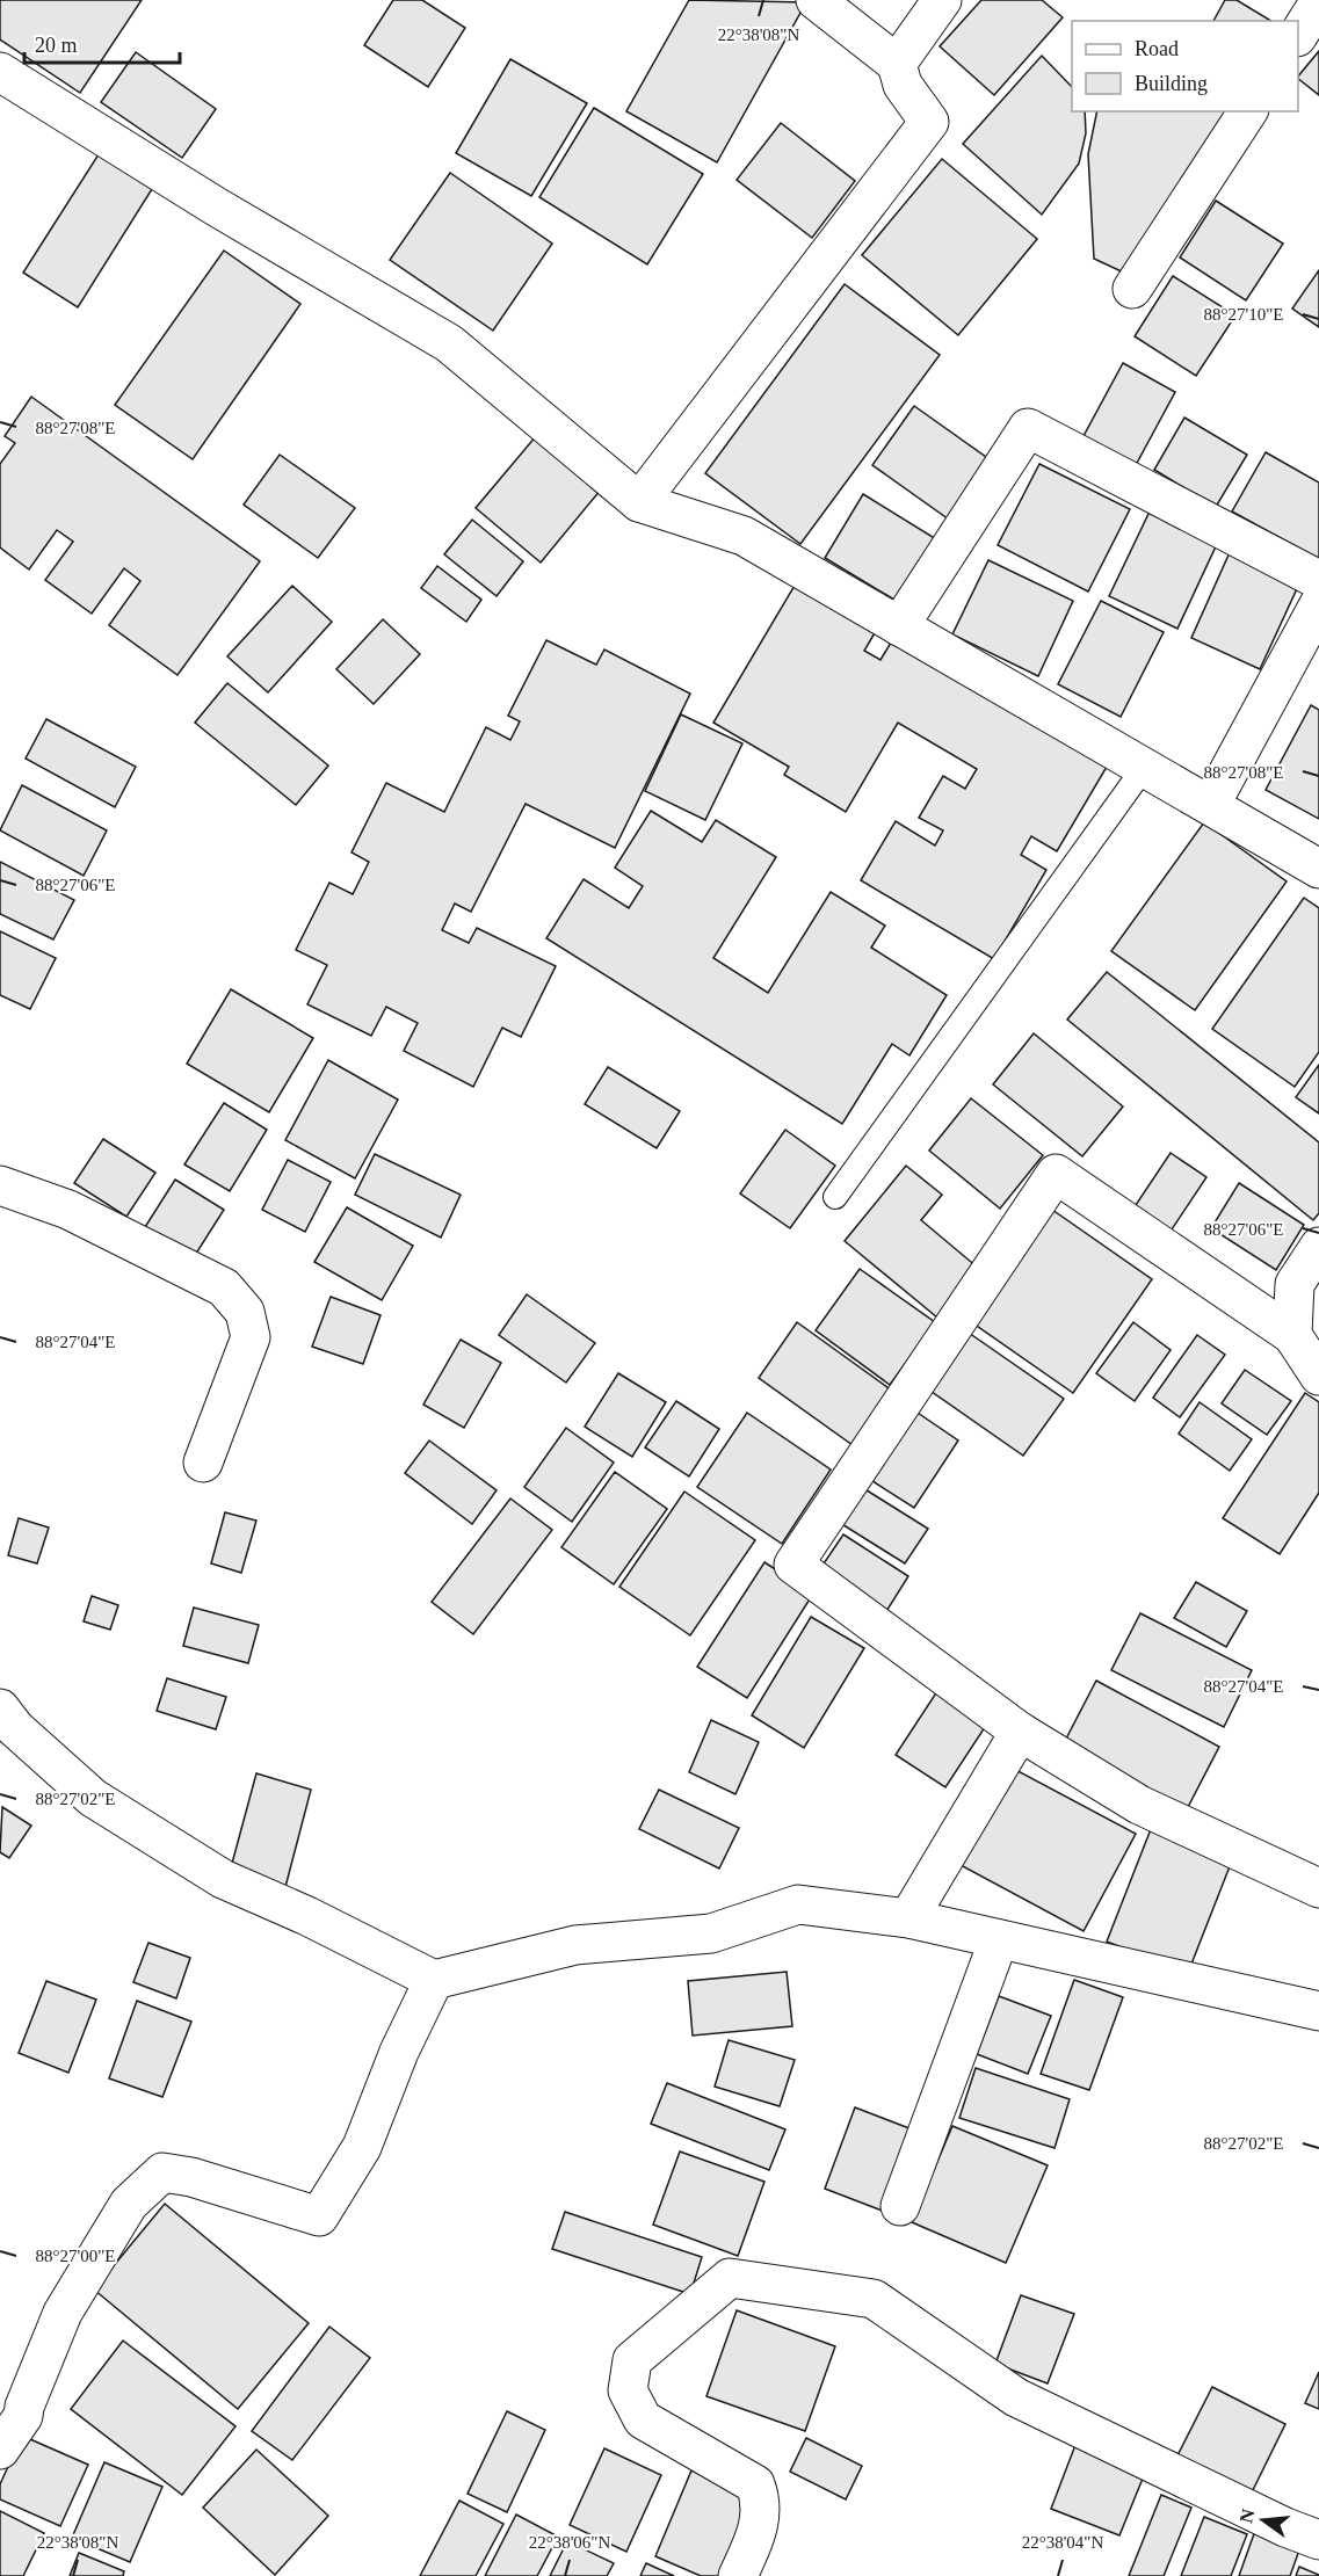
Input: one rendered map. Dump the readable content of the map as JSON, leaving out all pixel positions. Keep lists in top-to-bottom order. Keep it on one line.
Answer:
{"legend":["Road","Building"],"scale_bar":"20 m","north":"left","coordinates":["22°38'08\"N","88°27'10\"E","88°27'08\"E","88°27'06\"E","88°27'04\"E","88°27'02\"E","88°27'00\"E","22°38'06\"N","22°38'04\"N"]}
